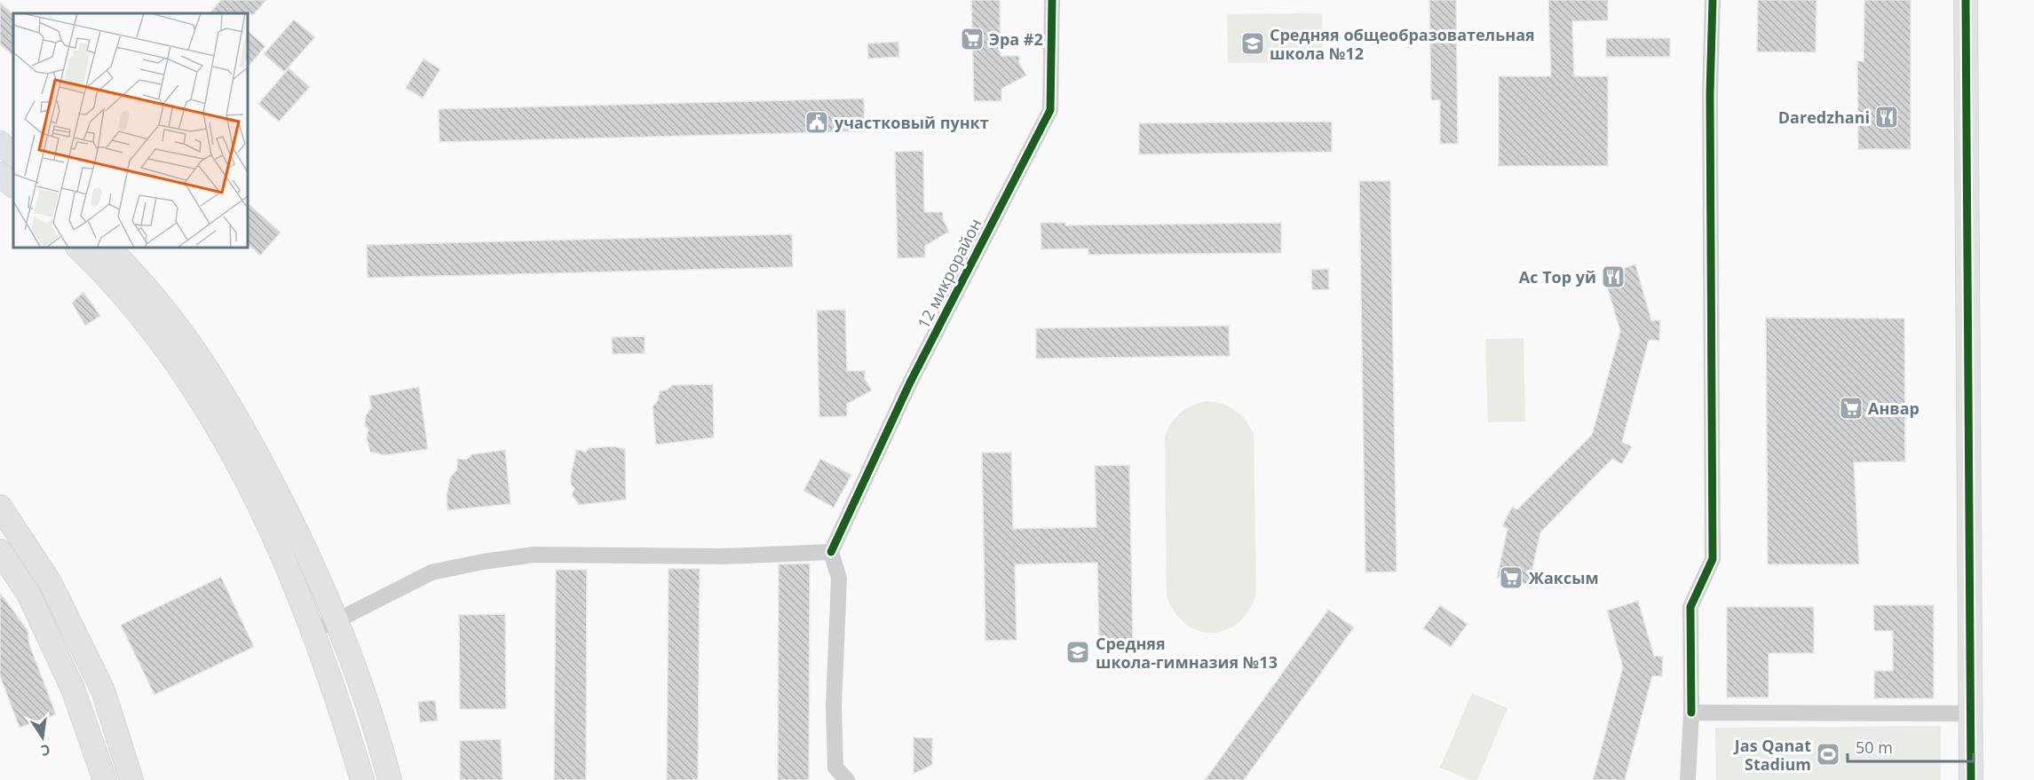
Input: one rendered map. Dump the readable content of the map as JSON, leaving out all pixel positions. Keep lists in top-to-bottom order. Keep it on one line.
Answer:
{"streets":{"street":["12 микрорайон"]},"places":{"supermarket":["Эра #2","Анвар","Жаксым"],"school or university":["Средняя общеобразовательная школа №12","Средняя школа-гимназия №13"],"restaurant":["Daredzhani","Ас Тор уй"],"public building":["участковый пункт"],"sports":["Jas Qanat Stadium"]},"scale_bar":"50 m","north":"bottom"}
